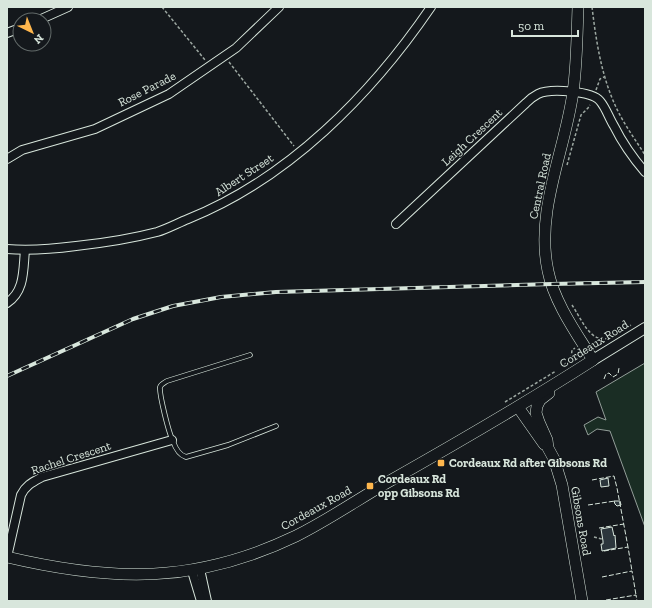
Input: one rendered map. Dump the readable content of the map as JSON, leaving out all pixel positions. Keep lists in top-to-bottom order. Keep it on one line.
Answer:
{"streets":{"main road":["Central Road","Cordeaux Road","Gibsons Road"],"street":["Rose Parade","Leigh Crescent","Albert Street","Rachel Crescent"]},"crossings":[["Leigh Crescent","Central Road"],["Central Road","Cordeaux Road"],["Cordeaux Road","Rachel Crescent"],["Cordeaux Road","Gibsons Road"]],"places":{"transit":["Cordeaux Rd after Gibsons Rd","Cordeaux Rd opp Gibsons Rd"]},"scale_bar":"50 m","north":"bottom right"}
